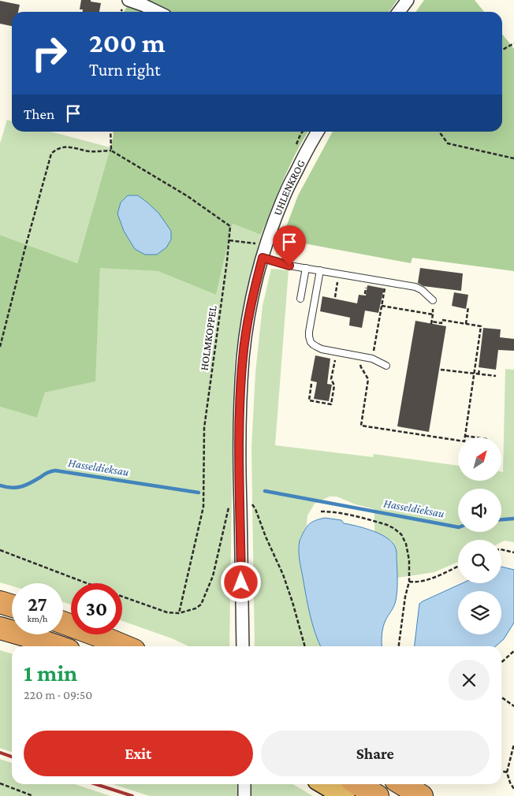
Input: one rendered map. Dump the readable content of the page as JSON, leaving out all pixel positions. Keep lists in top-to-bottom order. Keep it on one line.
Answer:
{"streets":{"street":["UHLENKROG"],"path":["HOLMKOPPEL"]},"water":["Hasseldieksau"],"north":"top right","page":{"turn":["200 m","Turn right"],"then":"Then","speed":"27 km/h","limit":"30","heading":["1 min","220 m · 09:50"],"buttons":["Exit","Share"]}}
